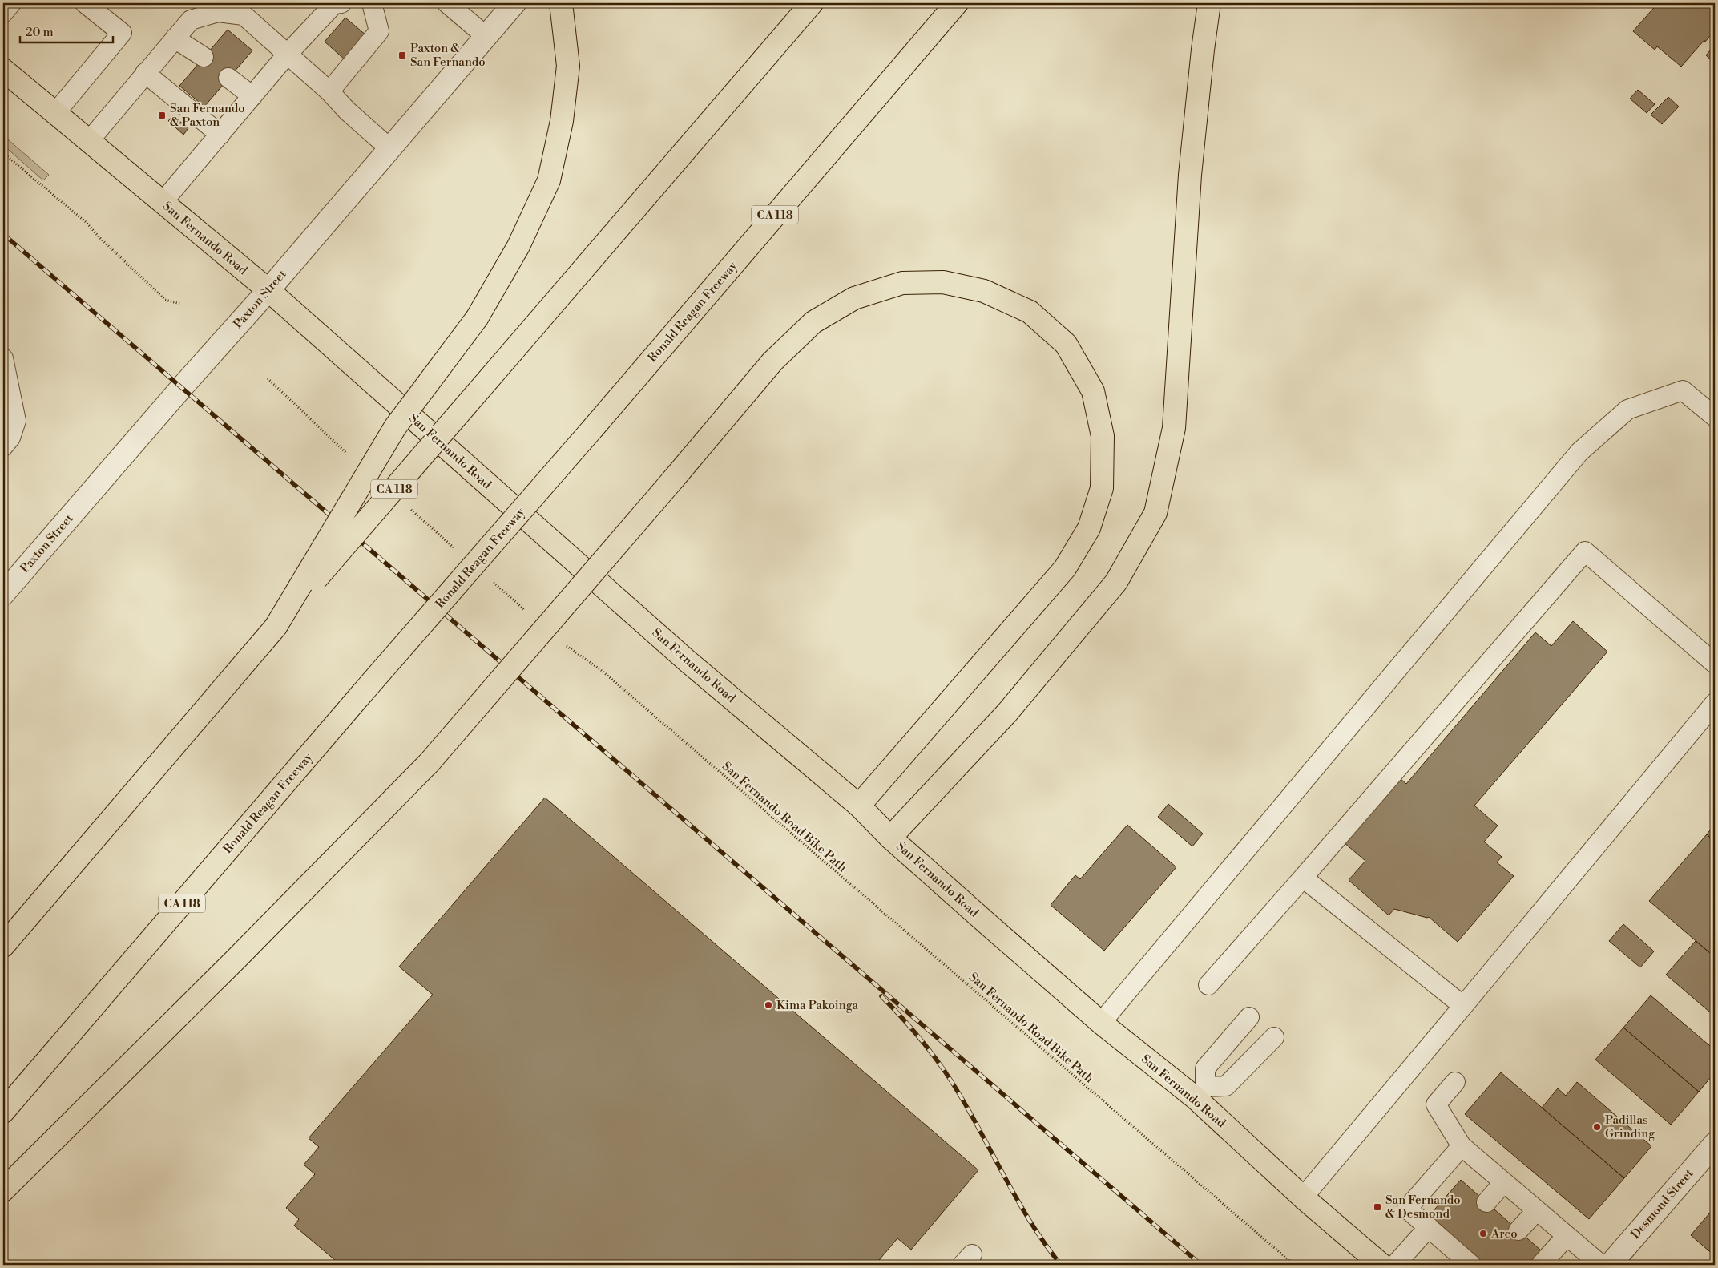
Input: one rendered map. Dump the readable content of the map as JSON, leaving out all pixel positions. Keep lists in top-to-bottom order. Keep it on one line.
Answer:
{"streets":{"main road":["CA 118","San Fernando Road","Ronald Reagan Freeway"],"street":["Paxton Street","Desmond Street"],"path":["San Fernando Road Bike Path"]},"crossings":[["San Fernando Road","Paxton Street"]],"places":{"transit":["Paxton & San Fernando","San Fernando & Paxton","San Fernando & Desmond"],"other":["Kima Pakoinga","Padillas Grinding","Arco"]},"scale_bar":"20 m"}
